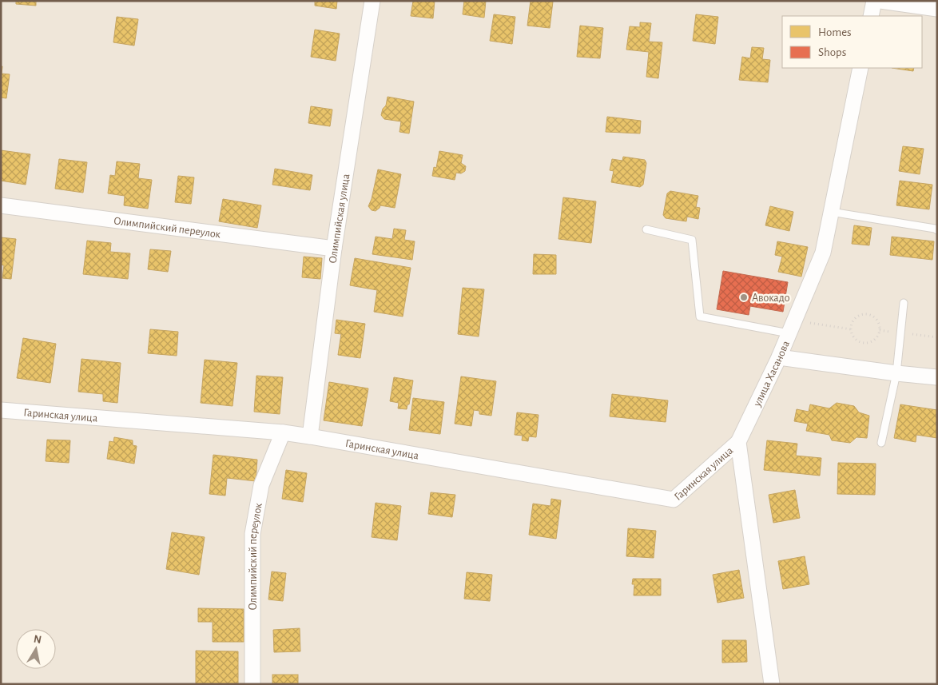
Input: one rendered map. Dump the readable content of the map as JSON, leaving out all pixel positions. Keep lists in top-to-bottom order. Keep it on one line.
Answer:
{"streets":{"street":["Олимпийская улица","Олимпийский переулок","улица Хасанова","Гаринская улица"]},"crossings":[["Олимпийская улица","Олимпийский переулок"],["Олимпийская улица","Гаринская улица"],["Олимпийский переулок","Гаринская улица"],["улица Хасанова","Гаринская улица"]],"places":["Авокадо"],"legend":["Homes","Shops"],"north":"top"}
